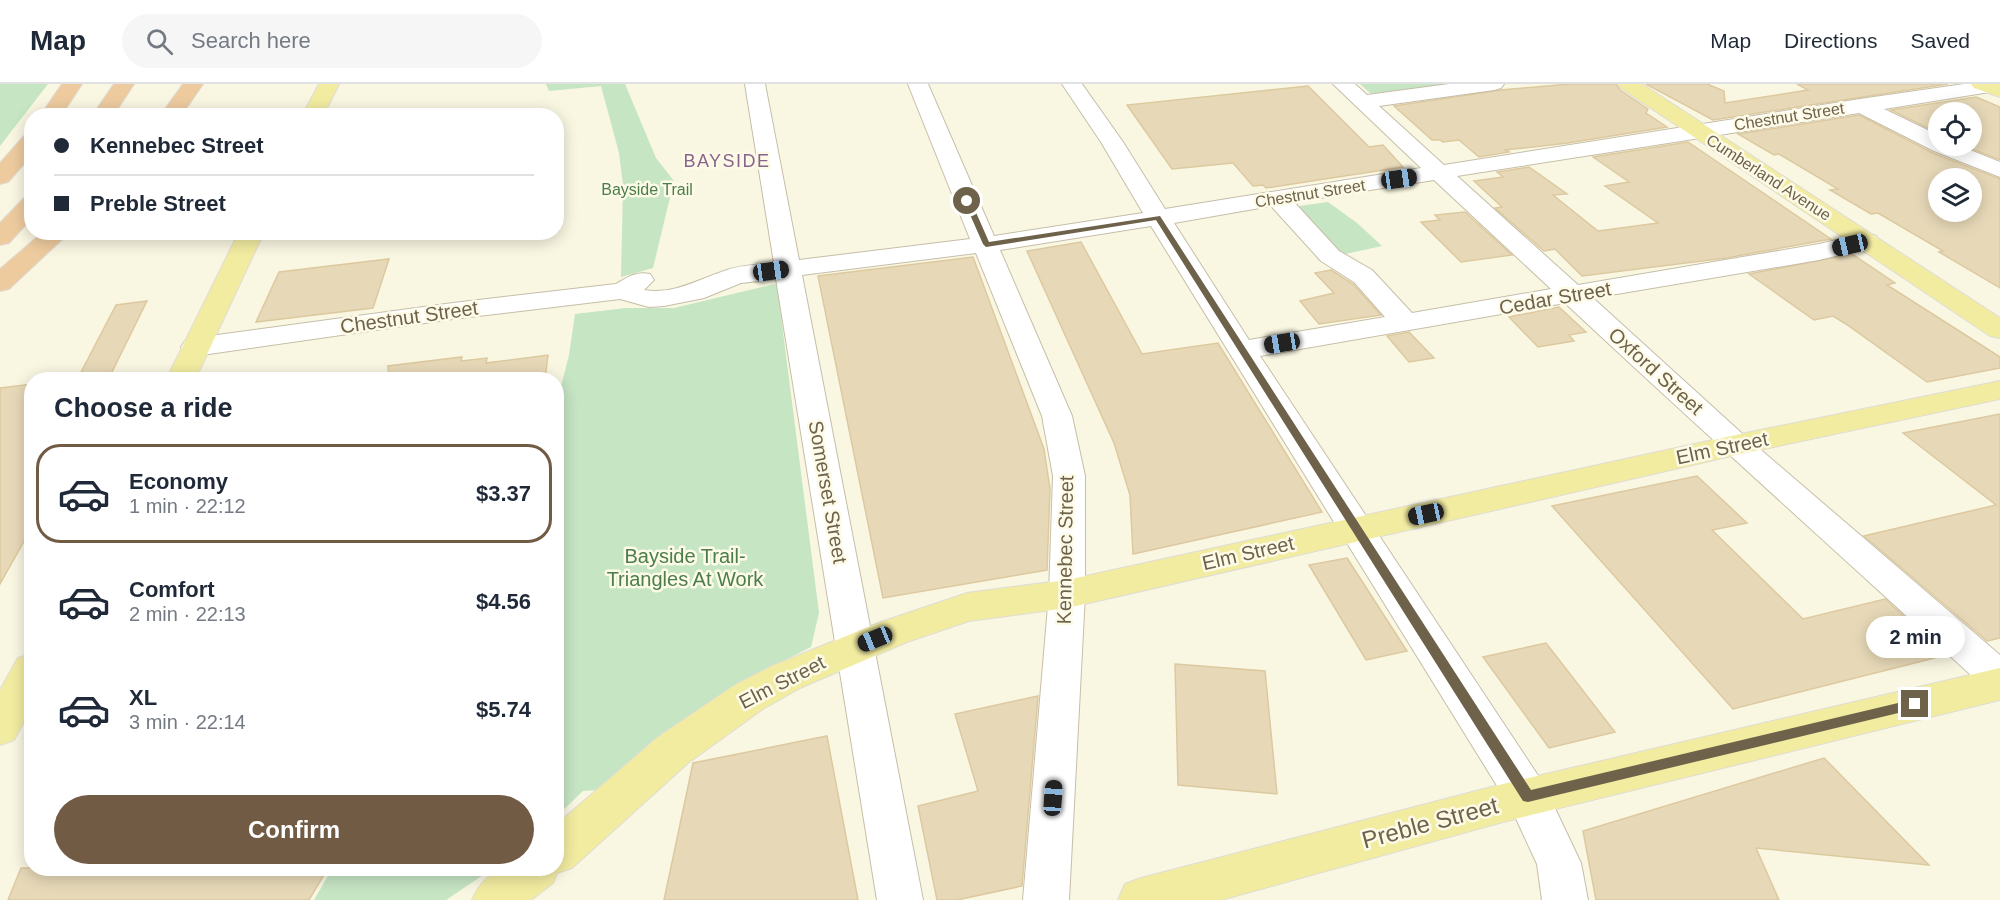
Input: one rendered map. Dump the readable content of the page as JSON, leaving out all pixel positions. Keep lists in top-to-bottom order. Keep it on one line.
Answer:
{"streets":{"main road":["Cumberland Avenue","Elm Street","Preble Street"],"street":["Chestnut Street","Cedar Street","Oxford Street","Somerset Street","Kennebec Street"]},"crossings":[["Chestnut Street","Cumberland Avenue"],["Chestnut Street","Oxford Street"],["Chestnut Street","Somerset Street"],["Chestnut Street","Kennebec Street"],["Cumberland Avenue","Cedar Street"],["Cedar Street","Oxford Street"],["Oxford Street","Elm Street"],["Elm Street","Somerset Street"],["Elm Street","Kennebec Street"]],"districts":["BAYSIDE"],"parks":["Bayside Trail","Bayside Trail- Triangles At Work"],"page":{"header":"Map","search":"Search here","nav":["Map","Directions","Saved"],"banner":["Kennebec Street","Preble Street"],"heading":"Choose a ride","list":[{"name":"Economy","note":"1 min · 22:12","value":"$3.37"},{"name":"Comfort","note":"2 min · 22:13","value":"$4.56"},{"name":"XL","note":"3 min · 22:14","value":"$5.74"}],"bubble":"2 min","buttons":"Confirm"}}
